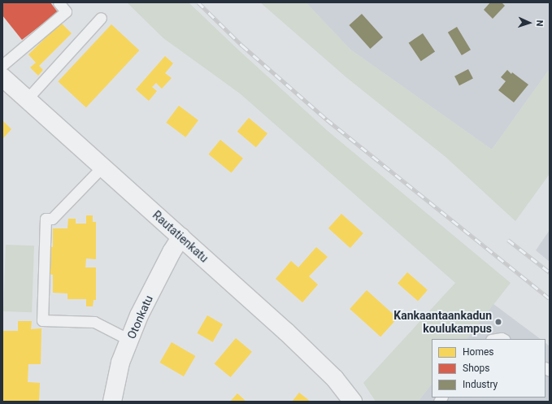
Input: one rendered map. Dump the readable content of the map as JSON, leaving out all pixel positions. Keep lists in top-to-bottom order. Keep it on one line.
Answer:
{"streets":{"street":["Rautatienkatu","Otonkatu"]},"crossings":[["Rautatienkatu","Otonkatu"]],"places":["Kankaantaankadun koulukampus"],"legend":["Homes","Shops","Industry"],"north":"right"}
